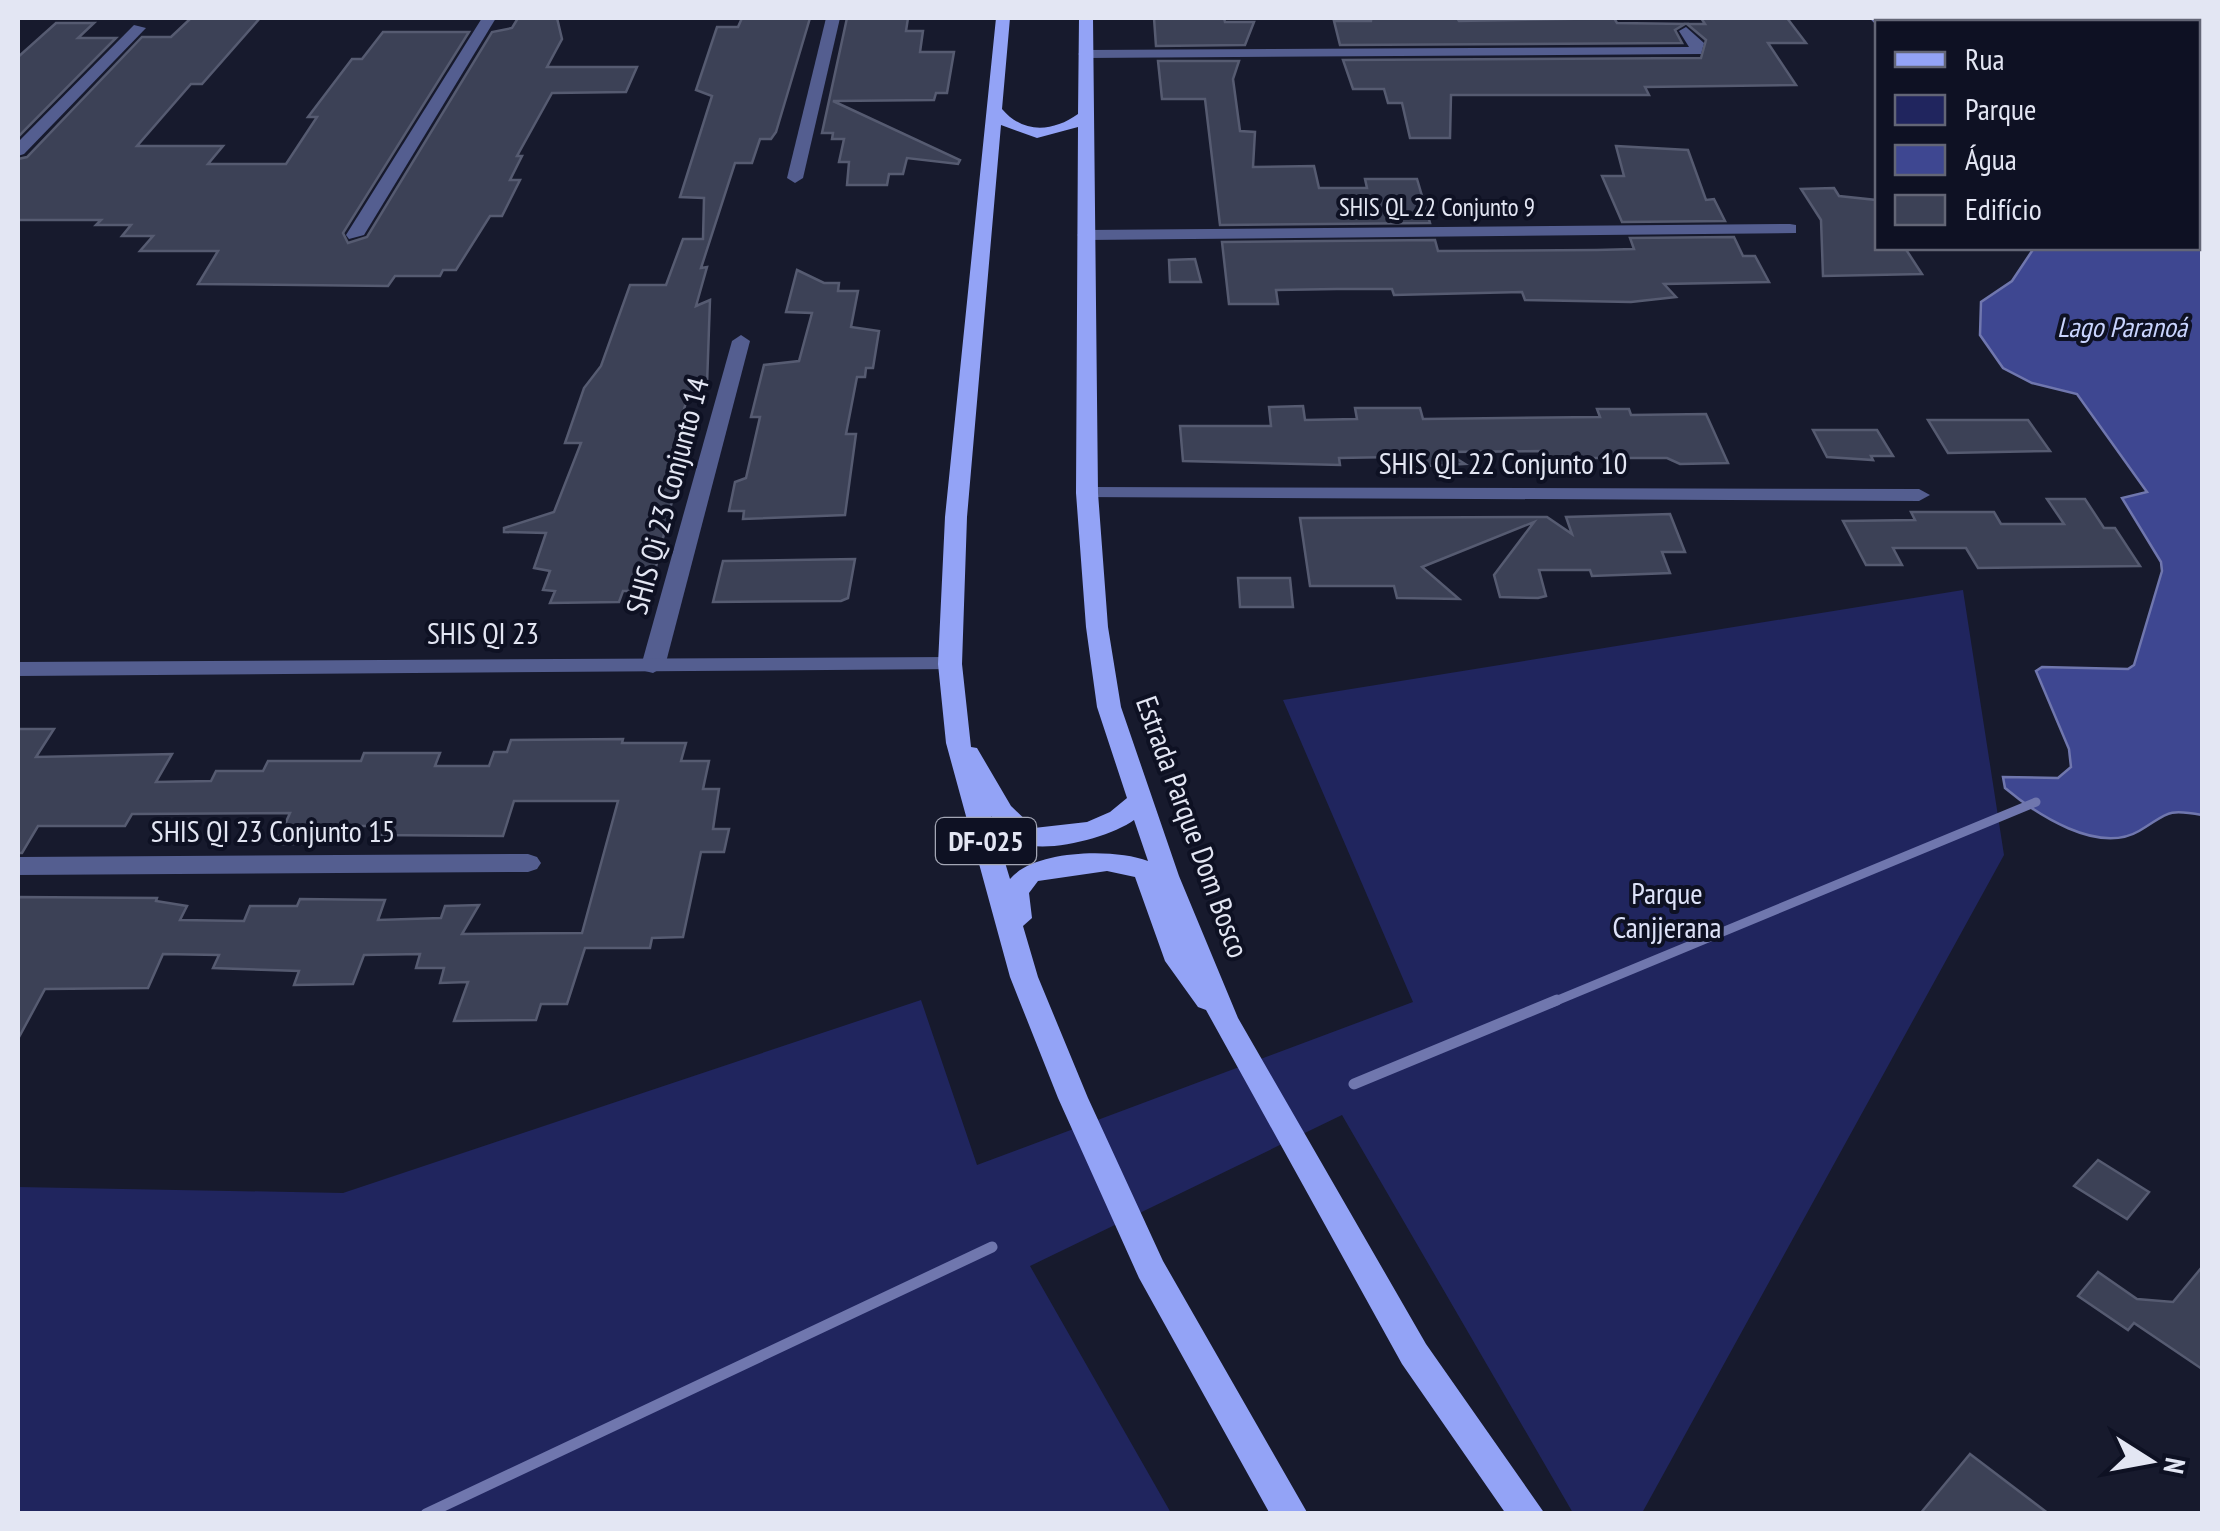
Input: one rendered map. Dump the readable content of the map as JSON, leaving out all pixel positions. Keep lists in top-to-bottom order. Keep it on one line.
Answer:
{"streets":{"main road":["Estrada Parque Dom Bosco","DF-025"],"street":["SHIS QL 22 Conjunto 9","SHIS QL 22 Conjunto 10","SHIS Qi 23 Conjunto 14","SHIS QI 23","SHIS QI 23 Conjunto 15"]},"crossings":[["SHIS QL 22 Conjunto 9","Estrada Parque Dom Bosco"],["SHIS QL 22 Conjunto 10","Estrada Parque Dom Bosco"],["SHIS Qi 23 Conjunto 14","SHIS QI 23"],["SHIS QI 23","DF-025"]],"water":["Lago Paranoá"],"parks":["Parque Canjjerana"],"legend":["Rua","Parque","Água","Edifício"],"north":"right"}
